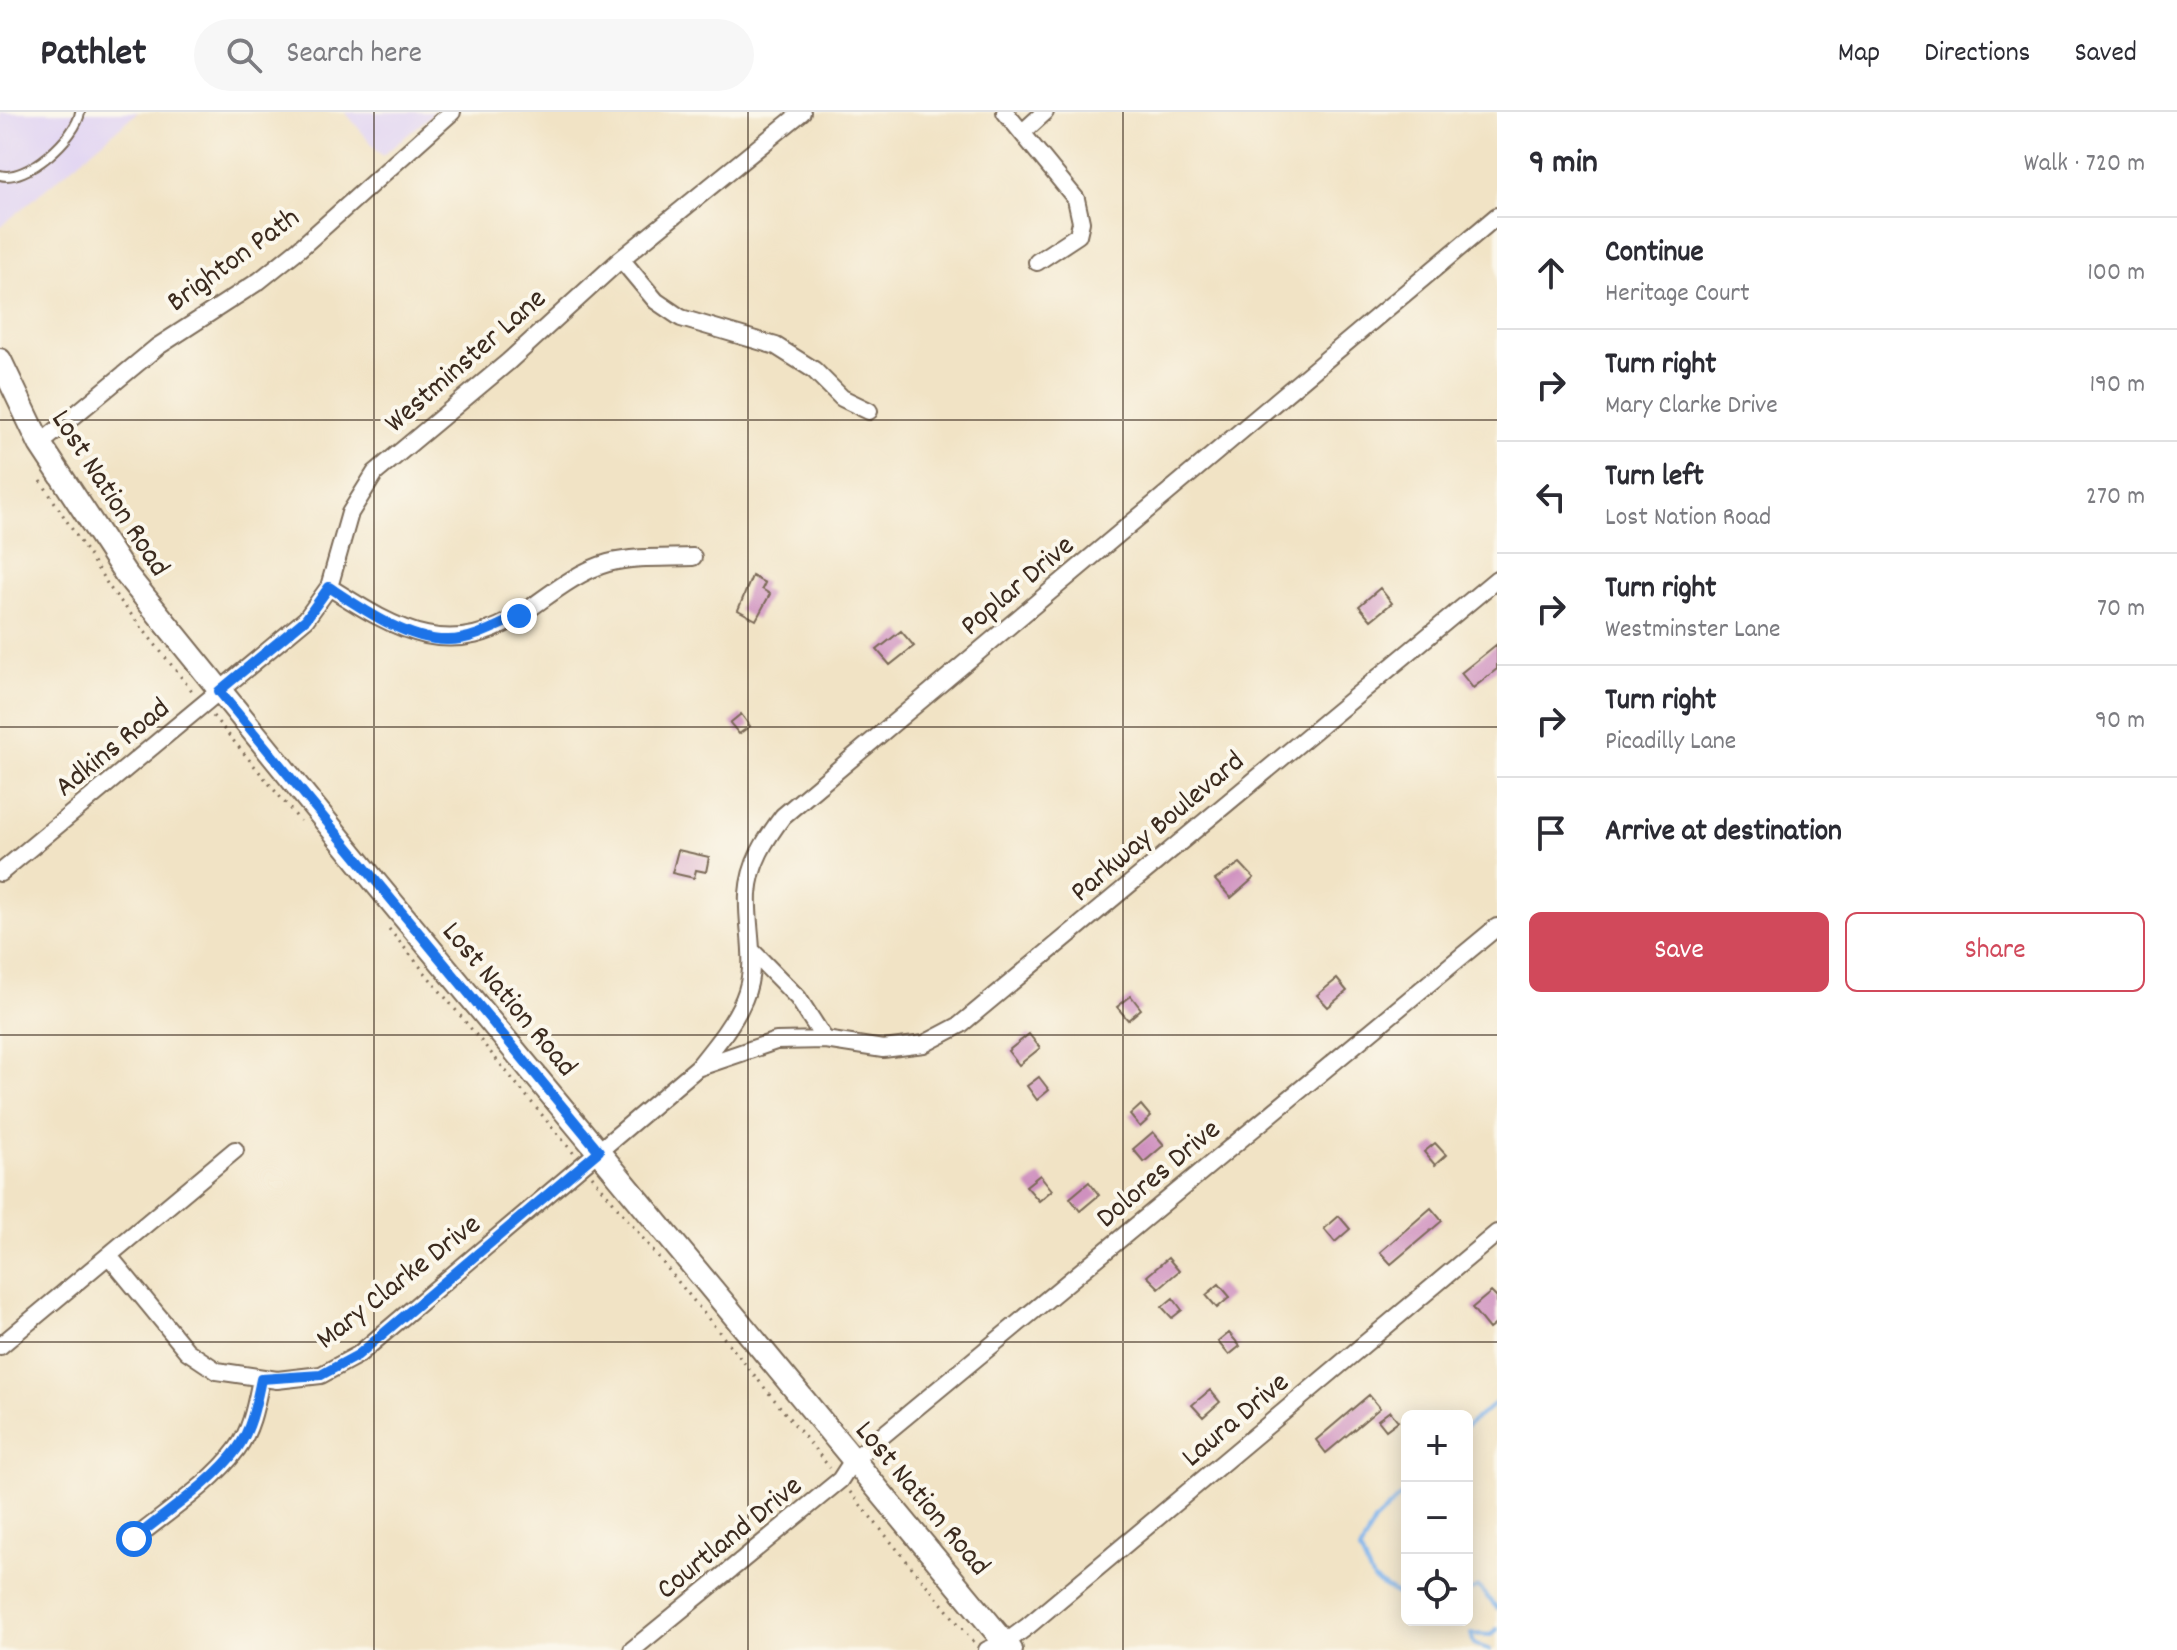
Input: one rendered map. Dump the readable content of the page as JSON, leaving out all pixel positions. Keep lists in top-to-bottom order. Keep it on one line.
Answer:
{"streets":{"street":["Brighton Path","Westminster Lane","Lost Nation Road","Poplar Drive","Adkins Road","Parkway Boulevard","Dolores Drive","Mary Clarke Drive","Laura Drive","Courtland Drive"]},"crossings":[["Brighton Path","Lost Nation Road"],["Westminster Lane","Lost Nation Road"],["Westminster Lane","Adkins Road"],["Lost Nation Road","Adkins Road"],["Lost Nation Road","Parkway Boulevard"],["Lost Nation Road","Dolores Drive"],["Lost Nation Road","Mary Clarke Drive"],["Lost Nation Road","Laura Drive"],["Lost Nation Road","Courtland Drive"],["Poplar Drive","Parkway Boulevard"],["Parkway Boulevard","Mary Clarke Drive"],["Dolores Drive","Courtland Drive"]],"page":{"header":"Pathlet","search":"Search here","nav":["Map","Directions","Saved"],"heading":["9 min","Walk · 720 m"],"list":[["Continue","Heritage Court","100 m"],["Turn right","Mary Clarke Drive","190 m"],["Turn left","Lost Nation Road","270 m"],["Turn right","Westminster Lane","70 m"],["Turn right","Picadilly Lane","90 m"],"Arrive at destination"],"buttons":["Save","Share"],"map_buttons":["+","−"]}}
